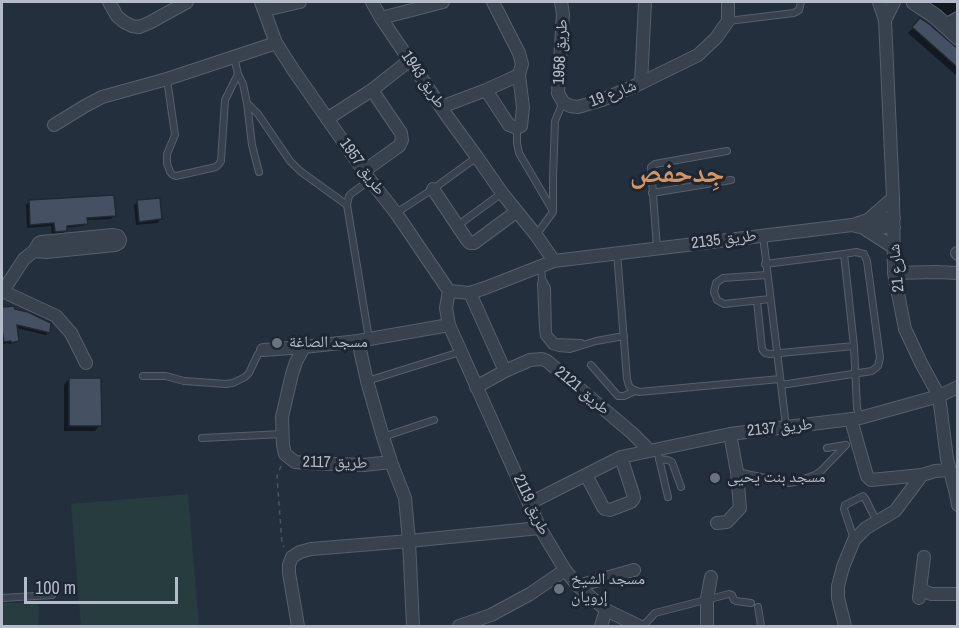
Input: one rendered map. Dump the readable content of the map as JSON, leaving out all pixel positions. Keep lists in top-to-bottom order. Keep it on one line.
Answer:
{"streets":{"street":["طريق 1958","طريق 1943","شارع 19","طريق 1957","طريق 2135","شارع 21","طريق 2121","طريق 2137","طريق 2117","طريق 2119"]},"crossings":[["طريق 1958","شارع 19"],["طريق 1943","طريق 2135"],["طريق 1957","طريق 2119"],["طريق 2135","شارع 21"],["شارع 21","طريق 2137"],["طريق 2121","طريق 2137"],["طريق 2121","طريق 2119"],["طريق 2137","طريق 2119"]],"districts":["جِدحفص"],"places":["مسجد الصاغة","مسجد بنت يحيى","مسجد الشيخ إرويان"],"scale_bar":"100 m"}
